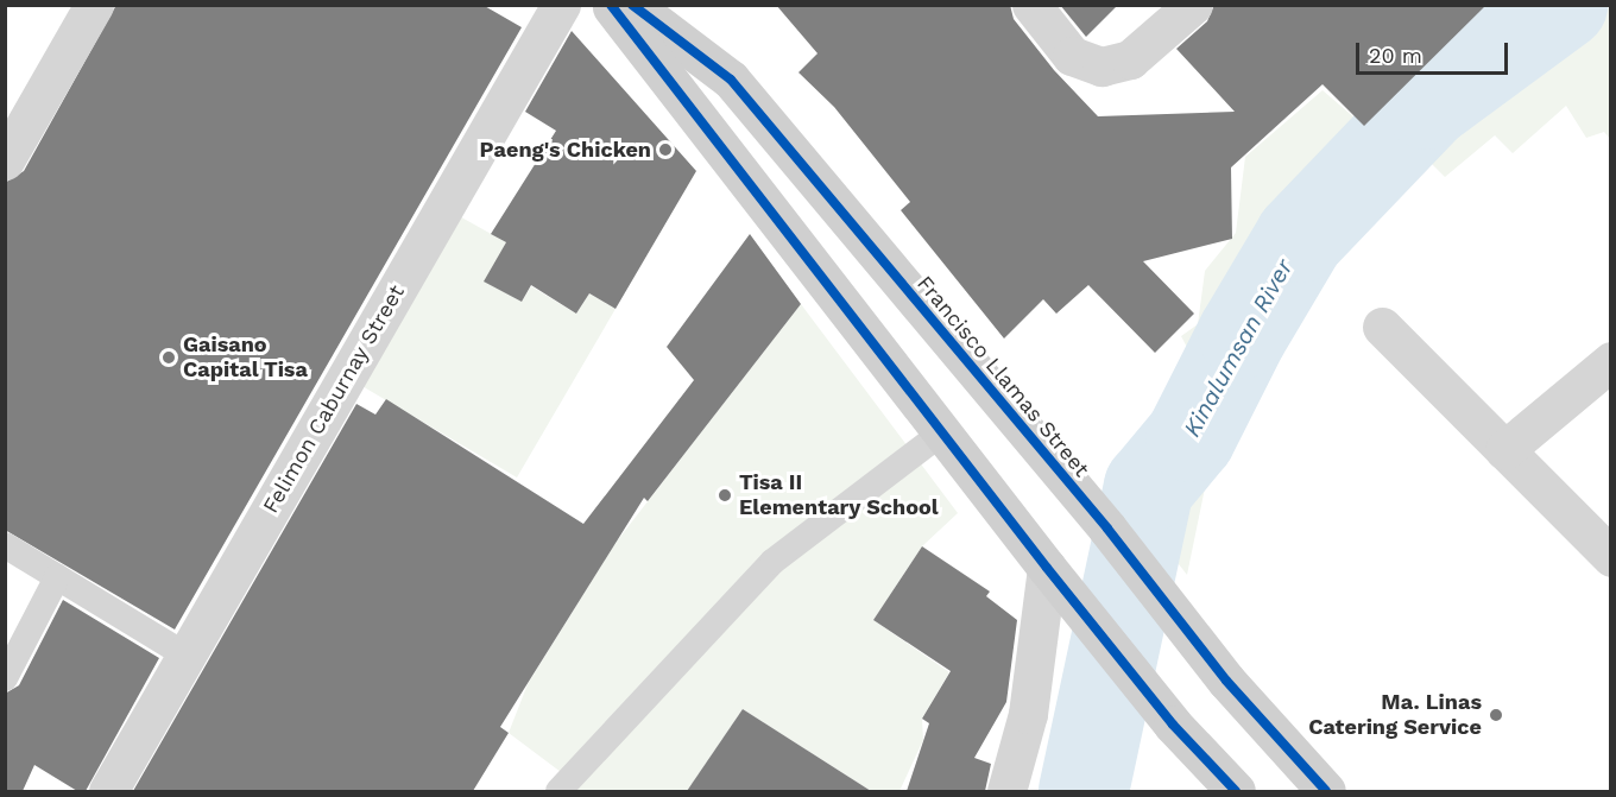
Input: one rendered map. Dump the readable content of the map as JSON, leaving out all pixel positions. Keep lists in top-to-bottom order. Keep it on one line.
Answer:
{"streets":{"main road":["Francisco Llamas Street"],"street":["Felimon Caburnay Street"]},"water":["Kinalumsan River"],"places":["Paeng's Chicken","Gaisano Capital Tisa","Tisa II Elementary School","Ma. Linas Catering Service"],"scale_bar":"20 m"}
